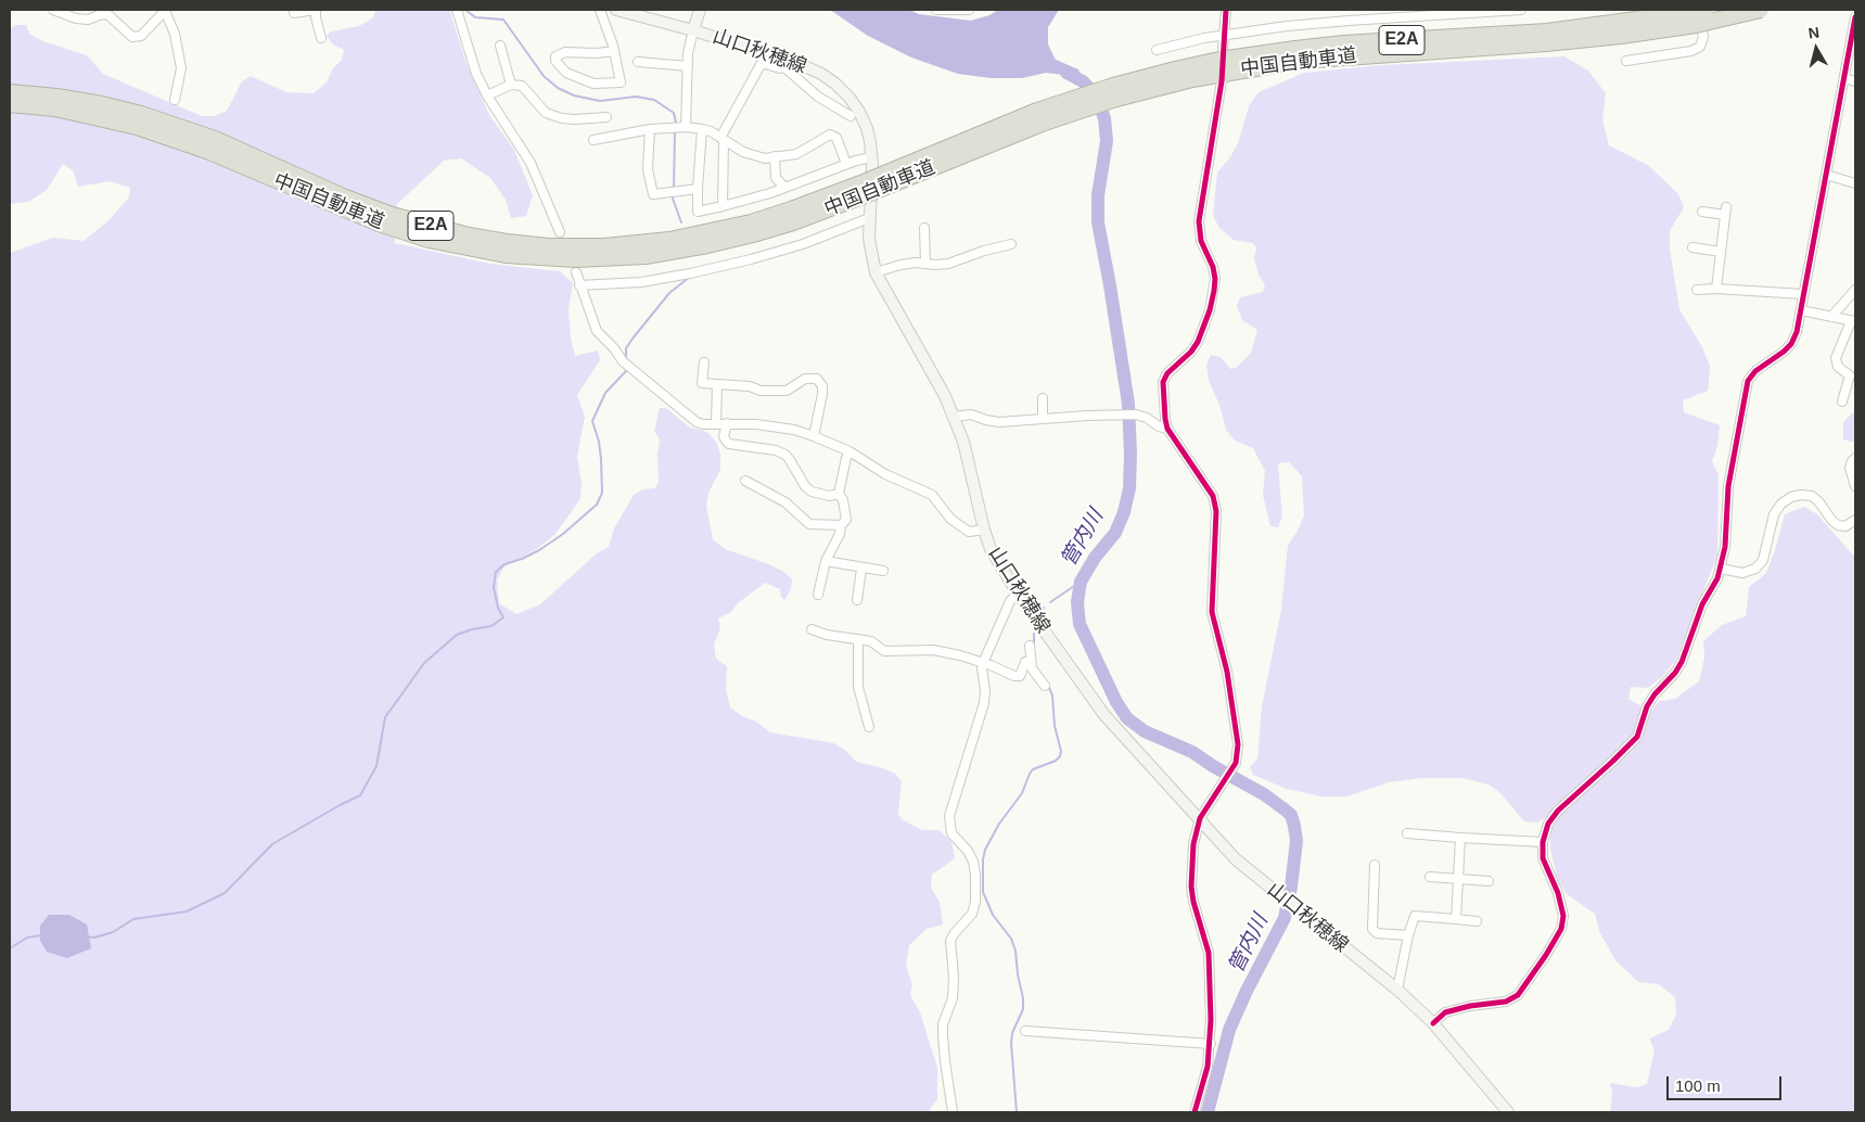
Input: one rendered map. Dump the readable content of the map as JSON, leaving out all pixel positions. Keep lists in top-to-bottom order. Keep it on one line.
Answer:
{"streets":{"highway":["E2A","中国自動車道"],"main road":["山口秋穂線"]},"water":["管内川"],"scale_bar":"100 m","north":"top"}
